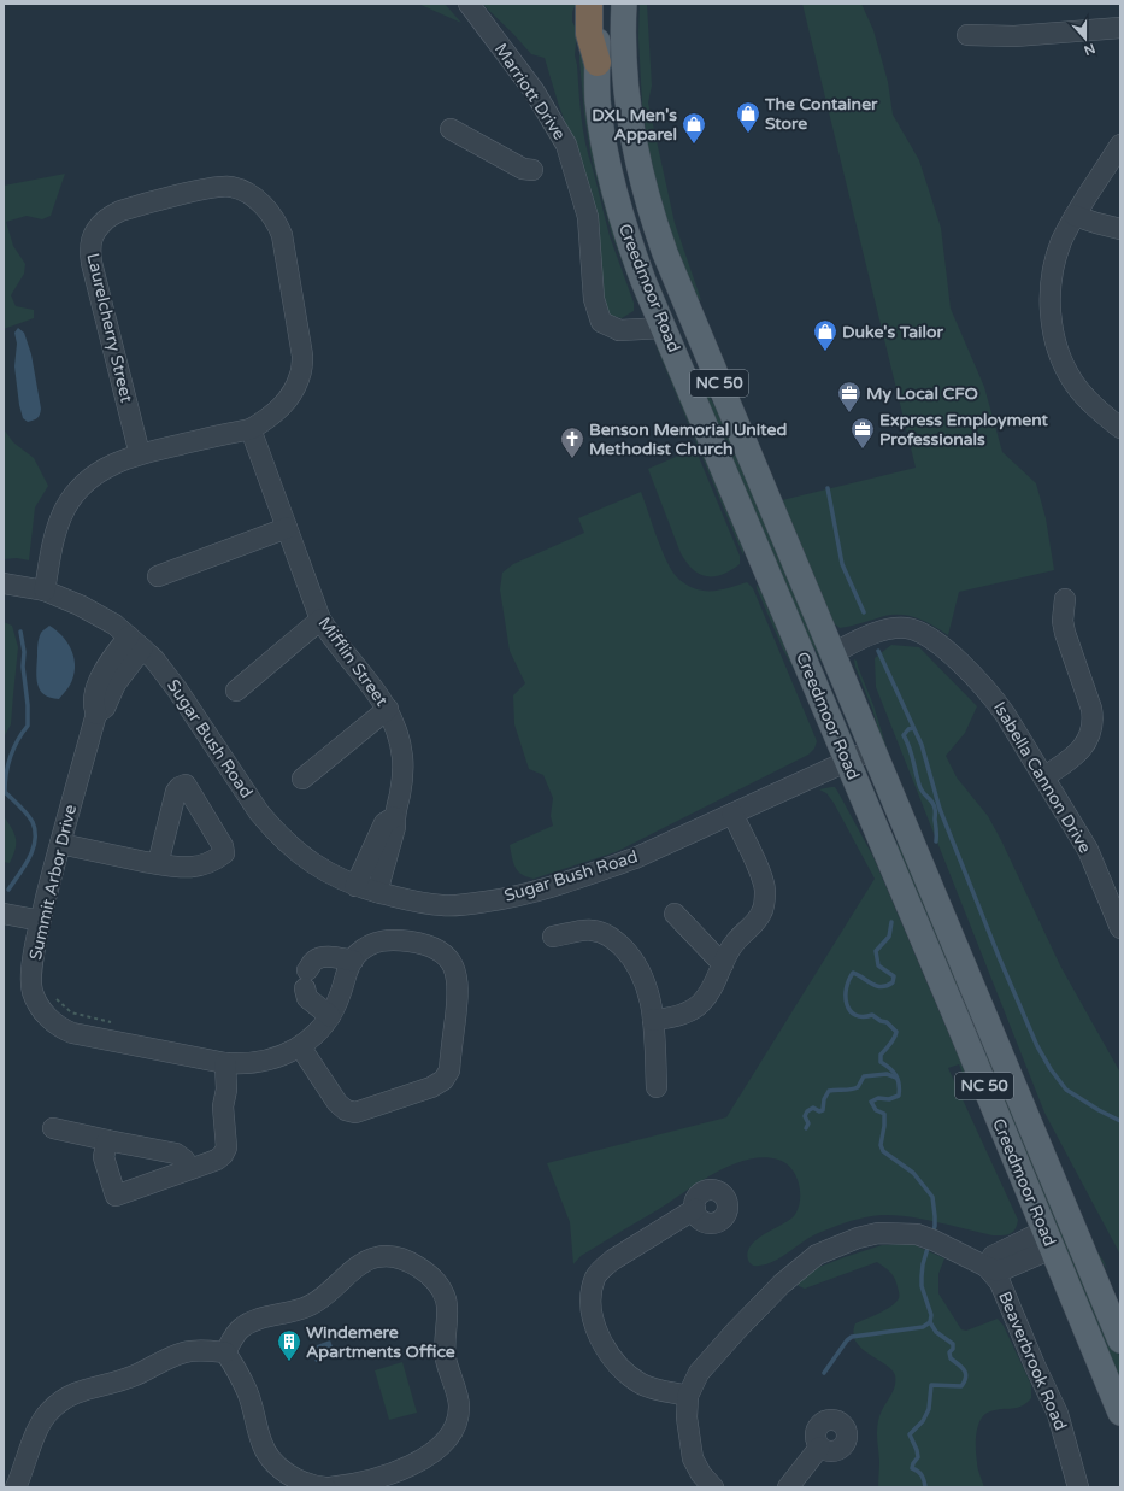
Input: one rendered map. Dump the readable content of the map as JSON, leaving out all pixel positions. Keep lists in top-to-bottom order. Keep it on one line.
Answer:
{"streets":{"highway":["NC 50"],"main road":["Creedmoor Road"],"street":["Marriott Drive","Laurelcherry Street","Mifflin Street","Sugar Bush Road","Isabella Cannon Drive","Summit Arbor Drive","Beaverbrook Road"]},"crossings":[["Marriott Drive","Creedmoor Road"],["Creedmoor Road","NC 50"],["Creedmoor Road","Sugar Bush Road"],["Creedmoor Road","Isabella Cannon Drive"],["Laurelcherry Street","Mifflin Street"],["Laurelcherry Street","Sugar Bush Road"],["Mifflin Street","Sugar Bush Road"],["Sugar Bush Road","Summit Arbor Drive"]],"places":{"shop":["The Container Store","DXL Men's Apparel","Duke's Tailor"],"office":["My Local CFO","Express Employment Professionals"],"church":["Benson Memorial United Methodist Church"],"building":["Windemere Apartments Office"]},"north":"bottom"}
